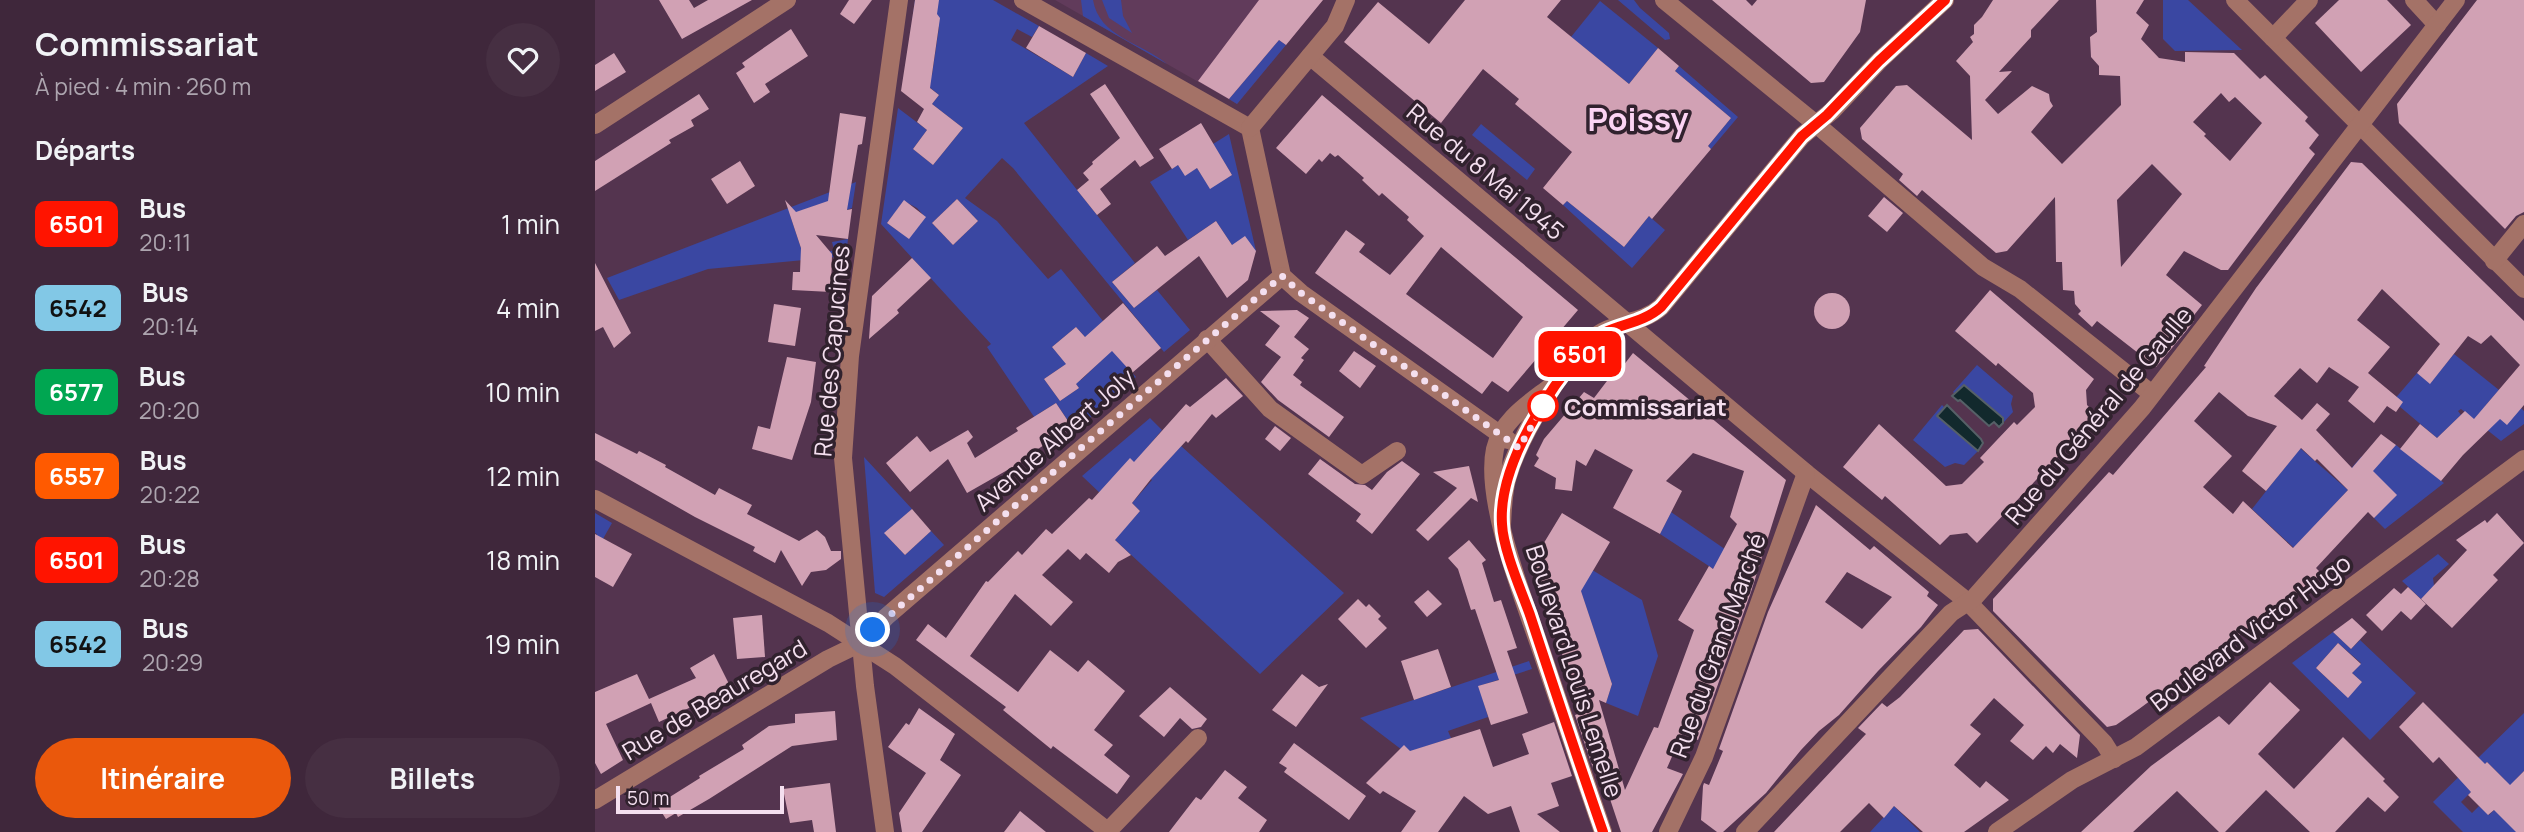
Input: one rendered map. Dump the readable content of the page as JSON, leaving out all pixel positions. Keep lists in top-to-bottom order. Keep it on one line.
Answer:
{"streets":{"street":["Rue du 8 Mai 1945","Rue des Capucines","Rue du Général de Gaulle","Avenue Albert Joly","Boulevard Victor Hugo","Rue du Grand Marché","Boulevard Louis Lemelle","Rue de Beauregard"]},"crossings":[["Rue du 8 Mai 1945","Rue du Grand Marché"],["Rue des Capucines","Avenue Albert Joly"],["Rue des Capucines","Rue de Beauregard"],["Avenue Albert Joly","Rue de Beauregard"]],"districts":["Poissy"],"places":["Commissariat"],"lines":["bus line 6501"],"scale_bar":"50 m","page":{"heading":[["Commissariat","À pied · 4 min · 260 m"],"Départs"],"on_map":"6501","list":[{"mark":"6501","name":"Bus","note":"20:11","value":"1 min"},{"mark":"6542","name":"Bus","note":"20:14","value":"4 min"},{"mark":"6577","name":"Bus","note":"20:20","value":"10 min"},{"mark":"6557","name":"Bus","note":"20:22","value":"12 min"},{"mark":"6501","name":"Bus","note":"20:28","value":"18 min"},{"mark":"6542","name":"Bus","note":"20:29","value":"19 min"}],"buttons":["Itinéraire","Billets"],"scale":"50 m"}}
